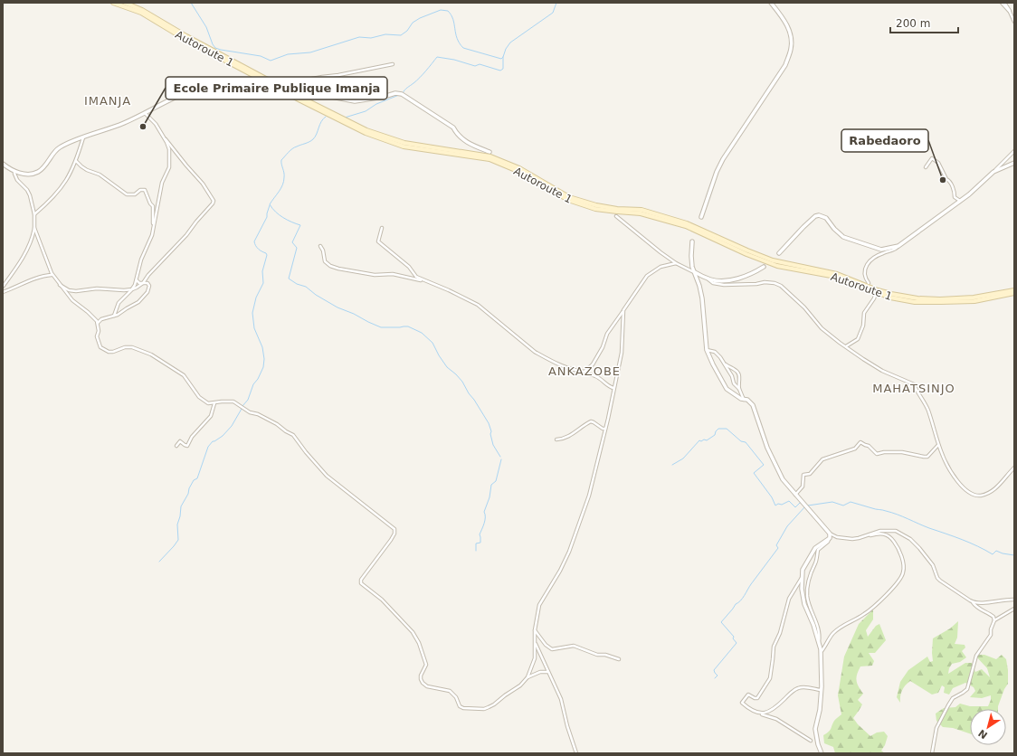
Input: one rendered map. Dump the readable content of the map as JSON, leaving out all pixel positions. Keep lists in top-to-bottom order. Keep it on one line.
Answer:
{"streets":{"main road":["Autoroute 1"]},"districts":["IMANJA","ANKAZOBE","MAHATSINJO"],"places":["Ecole Primaire Publique Imanja","Rabedaoro"],"scale_bar":"200 m","north":"bottom left"}
